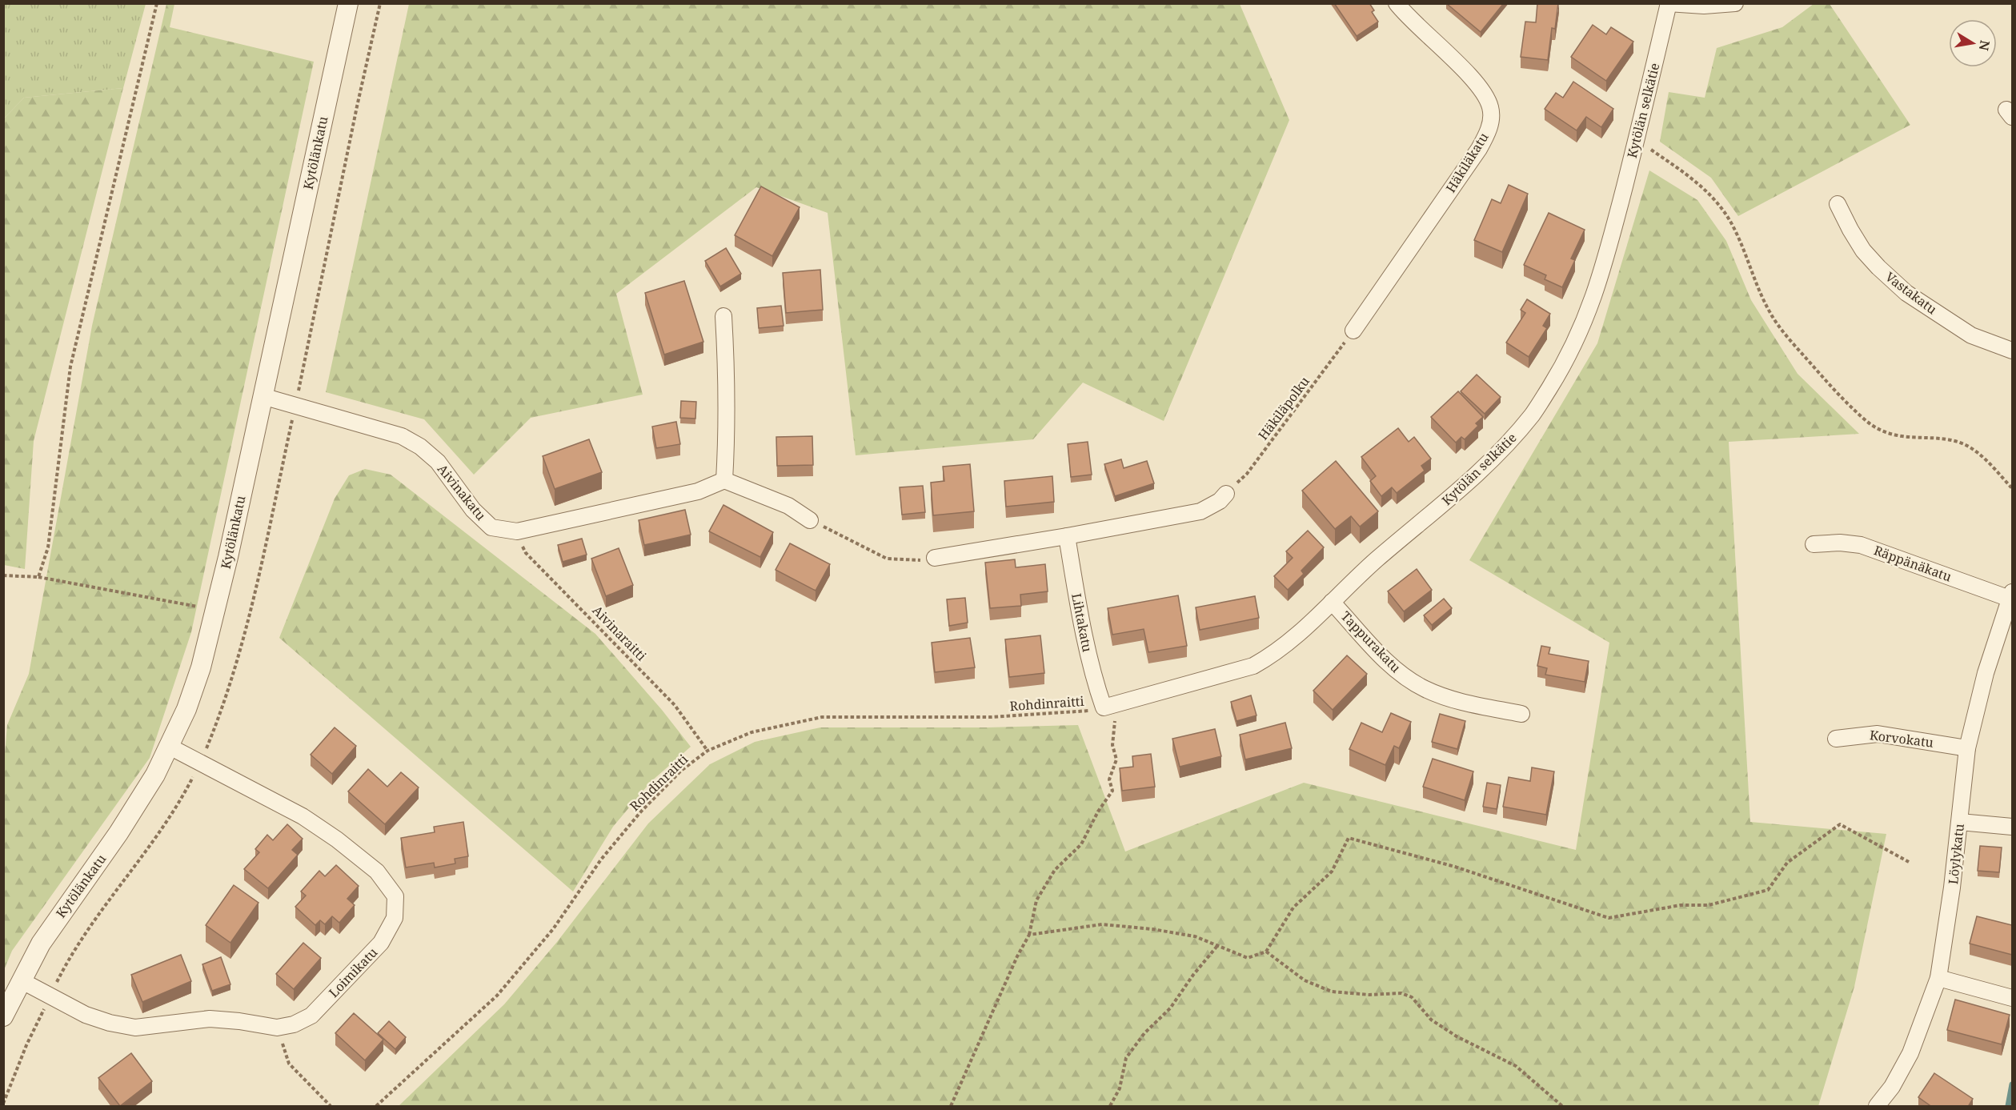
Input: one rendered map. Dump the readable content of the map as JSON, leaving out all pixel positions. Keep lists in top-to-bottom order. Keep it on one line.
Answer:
{"streets":{"street":["Kytölän selkätie","Kytölänkatu","Häkiläkatu","Vastakatu","Aivinakatu","Räppänäkatu","Lihtakatu","Tappurakatu","Korvokatu","Löylykatu","Loimikatu"],"path":["Häkiläpolku","Aivinaraitti","Rohdinraitti"]},"crossings":[["Kytölän selkätie","Lihtakatu"],["Kytölän selkätie","Tappurakatu"],["Kytölän selkätie","Rohdinraitti"],["Kytölänkatu","Aivinakatu"],["Kytölänkatu","Loimikatu"],["Häkiläkatu","Häkiläpolku"],["Aivinakatu","Aivinaraitti"],["Räppänäkatu","Löylykatu"],["Lihtakatu","Rohdinraitti"],["Aivinaraitti","Rohdinraitti"],["Korvokatu","Löylykatu"]],"north":"right"}
